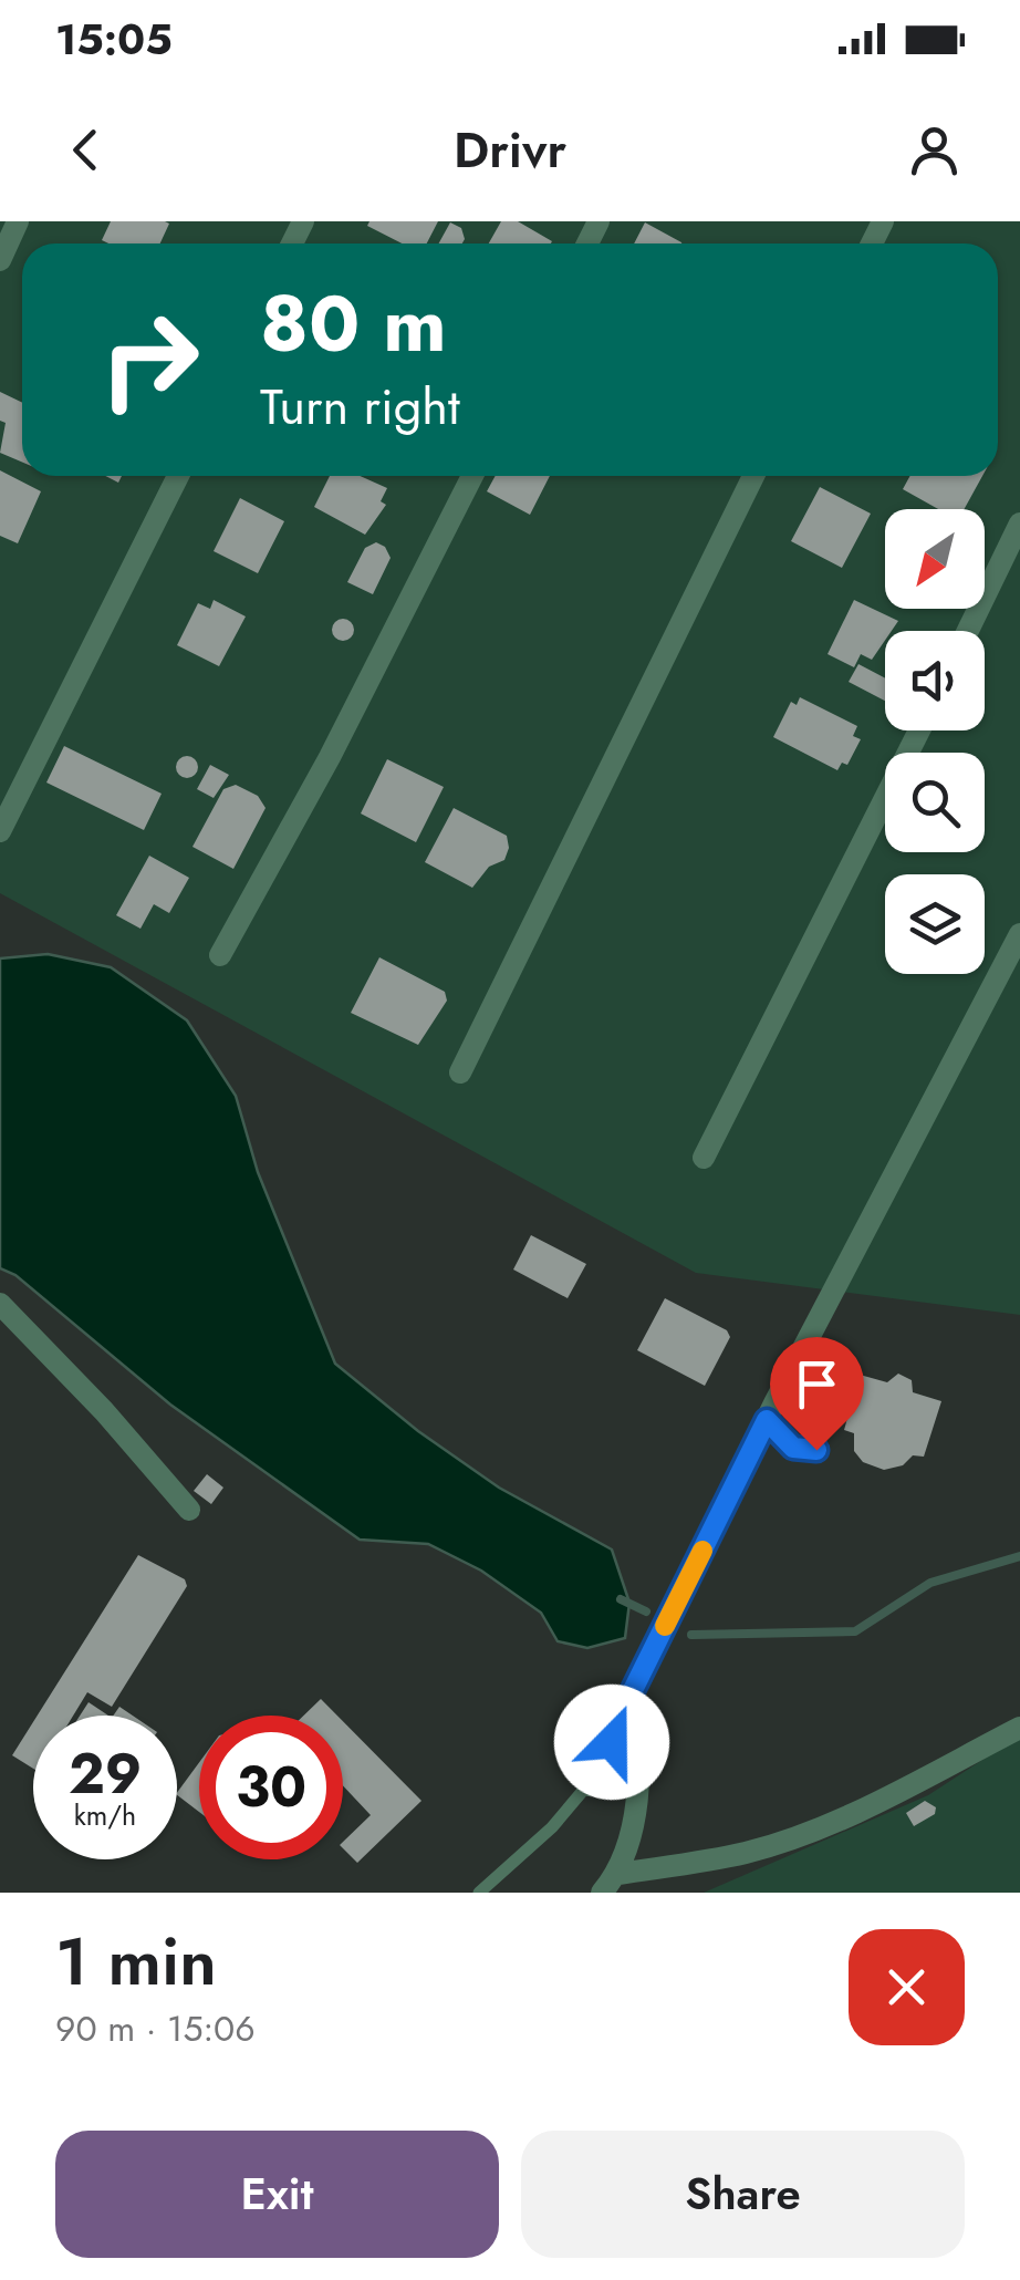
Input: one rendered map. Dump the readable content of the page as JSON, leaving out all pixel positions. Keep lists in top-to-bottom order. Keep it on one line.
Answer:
{"north":"bottom left","page":{"status":"15:05","header":"Drivr","turn":["80 m","Turn right"],"speed":"29 km/h","limit":"30","heading":["1 min","90 m · 15:06"],"buttons":["Exit","Share"]}}
